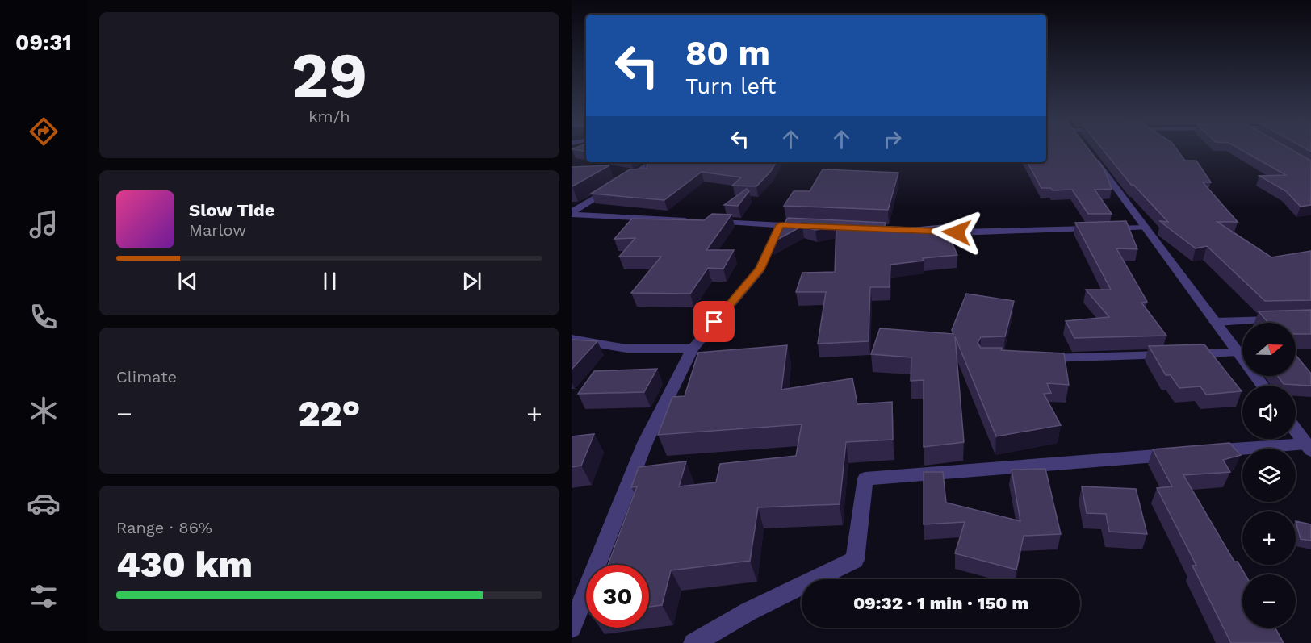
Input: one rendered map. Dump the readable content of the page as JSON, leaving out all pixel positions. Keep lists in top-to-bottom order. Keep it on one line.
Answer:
{"north":"right","page":{"tabs":"09:31","tile":[["29","km/h"],"Climate",["Range · 86%","430 km"]],"turn":["80 m","Turn left"],"song":["Slow Tide","Marlow"],"map_buttons":["+","−"],"heat":["−","22°","+"],"limit":"30","trip":"09:32 · 1 min · 150 m"}}
